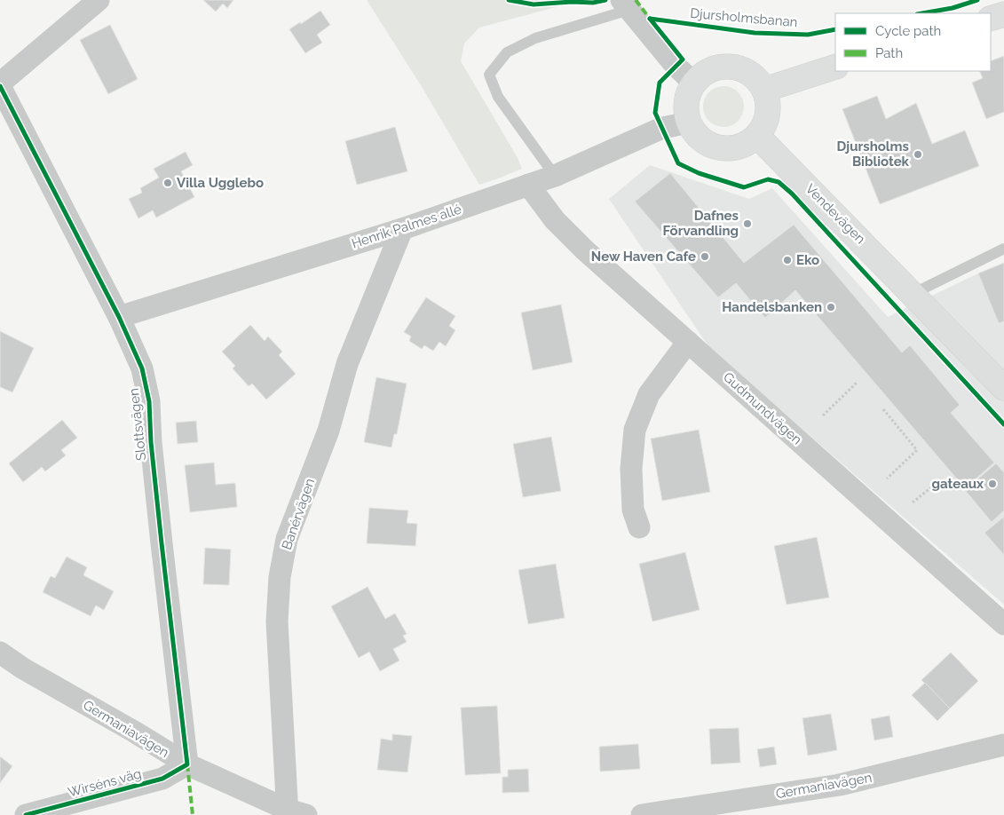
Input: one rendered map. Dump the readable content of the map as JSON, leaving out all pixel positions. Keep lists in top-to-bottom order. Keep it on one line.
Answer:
{"streets":{"street":["Vendevägen","Henrik Palmes allé","Gudmundvägen","Slottsvägen","Banérvägen","Germaniavägen","Wirséns väg"],"cycle path":["Djursholmsbanan"]},"crossings":[["Vendevägen","Henrik Palmes allé"],["Henrik Palmes allé","Gudmundvägen"],["Henrik Palmes allé","Slottsvägen"],["Henrik Palmes allé","Banérvägen"],["Slottsvägen","Germaniavägen"],["Slottsvägen","Wirséns väg"],["Banérvägen","Germaniavägen"],["Germaniavägen","Wirséns väg"]],"places":["Djursholms Bibliotek","Villa Ugglebo","Dafnes Förvandling","New Haven Cafe","Eko","Handelsbanken","gateaux"],"legend":["Cycle path","Path"]}
